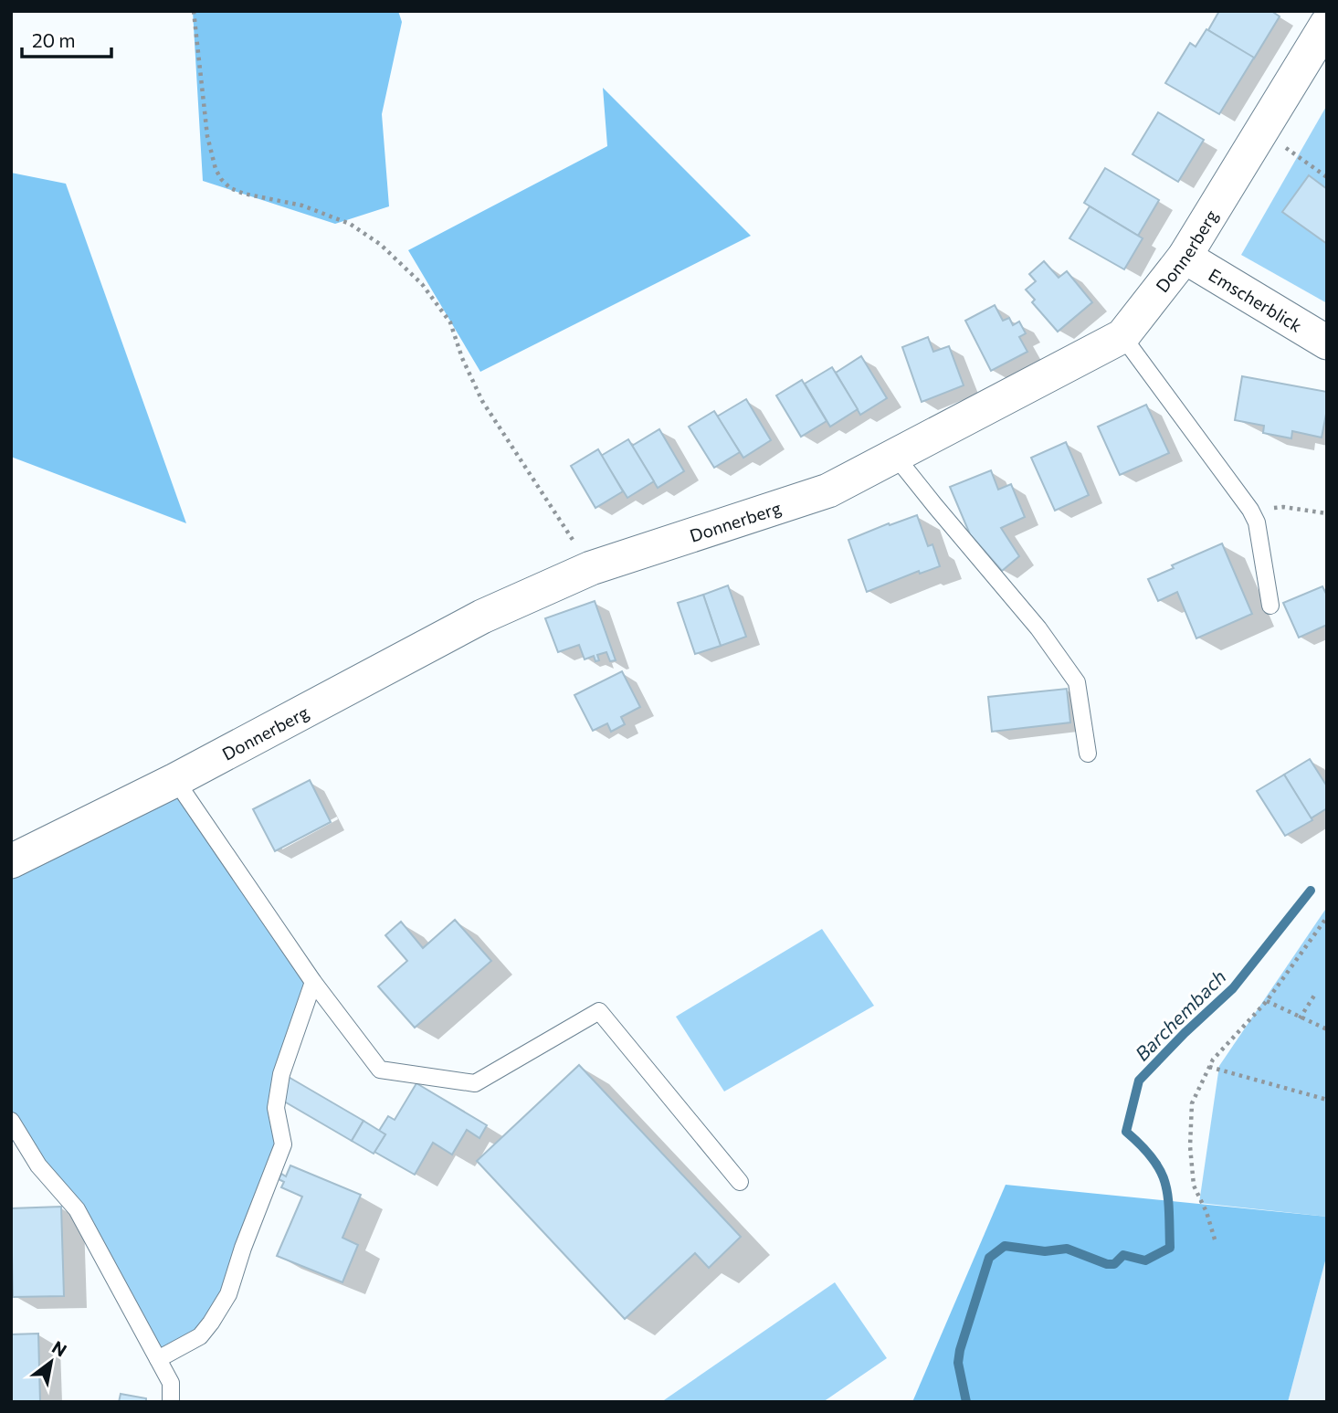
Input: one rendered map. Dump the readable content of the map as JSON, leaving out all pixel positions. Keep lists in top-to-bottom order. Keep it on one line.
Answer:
{"streets":{"street":["Donnerberg","Emscherblick"]},"crossings":[["Donnerberg","Emscherblick"]],"water":["Barchembach"],"scale_bar":"20 m","north":"top right"}
